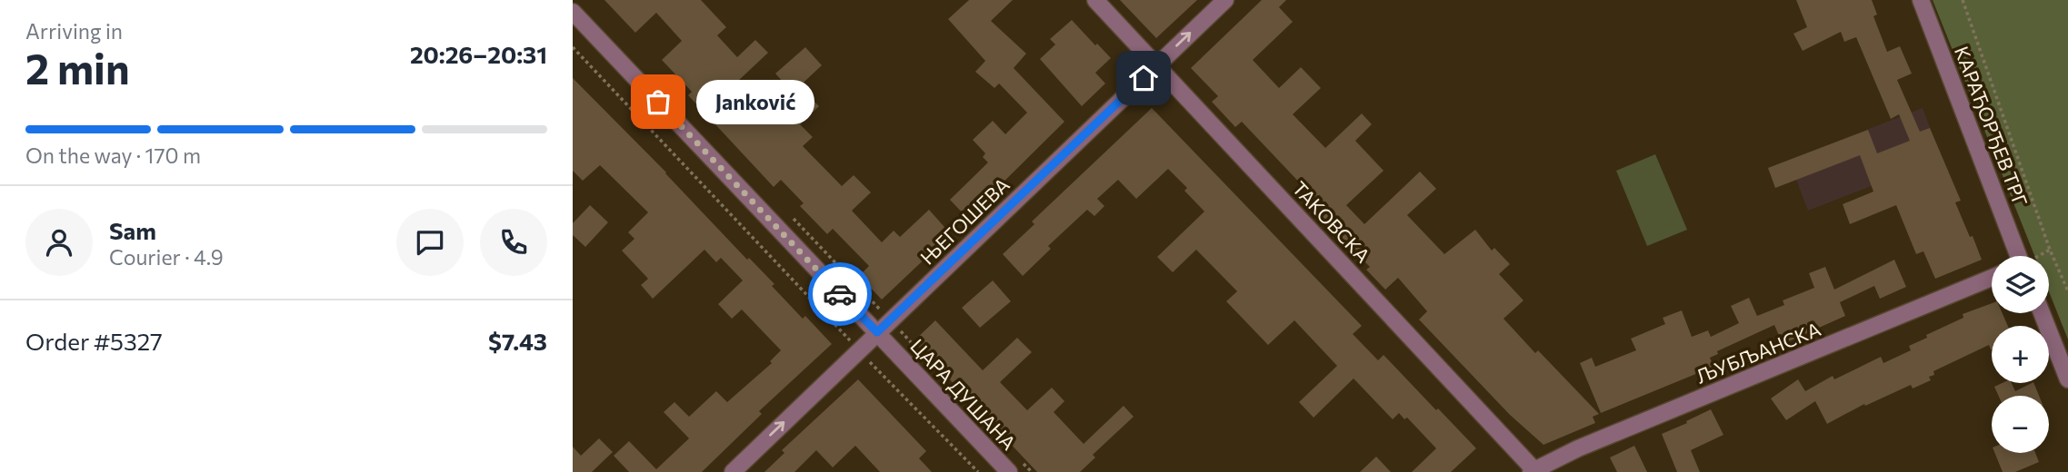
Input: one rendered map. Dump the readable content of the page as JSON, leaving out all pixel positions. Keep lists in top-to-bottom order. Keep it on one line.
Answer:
{"streets":{"street":["КАРАЂОРЂЕВ ТРГ","ЊЕГОШЕВА","ТАКОВСКА","ЉУБЉАНСКА","ЦАРА ДУШАНА"]},"crossings":[["ЊЕГОШЕВА","ТАКОВСКА"],["ЊЕГОШЕВА","ЦАРА ДУШАНА"],["ТАКОВСКА","ЉУБЉАНСКА"]],"one_way":["ЊЕГОШЕВА"],"places":["Janković"],"page":{"heading":["2 min","Arriving in","20:26–20:31"],"panel":["Sam","Courier · 4.9","Order #5327","$7.43"],"bubble":"Janković","bar":"On the way · 170 m","map_buttons":["+","−"]}}
